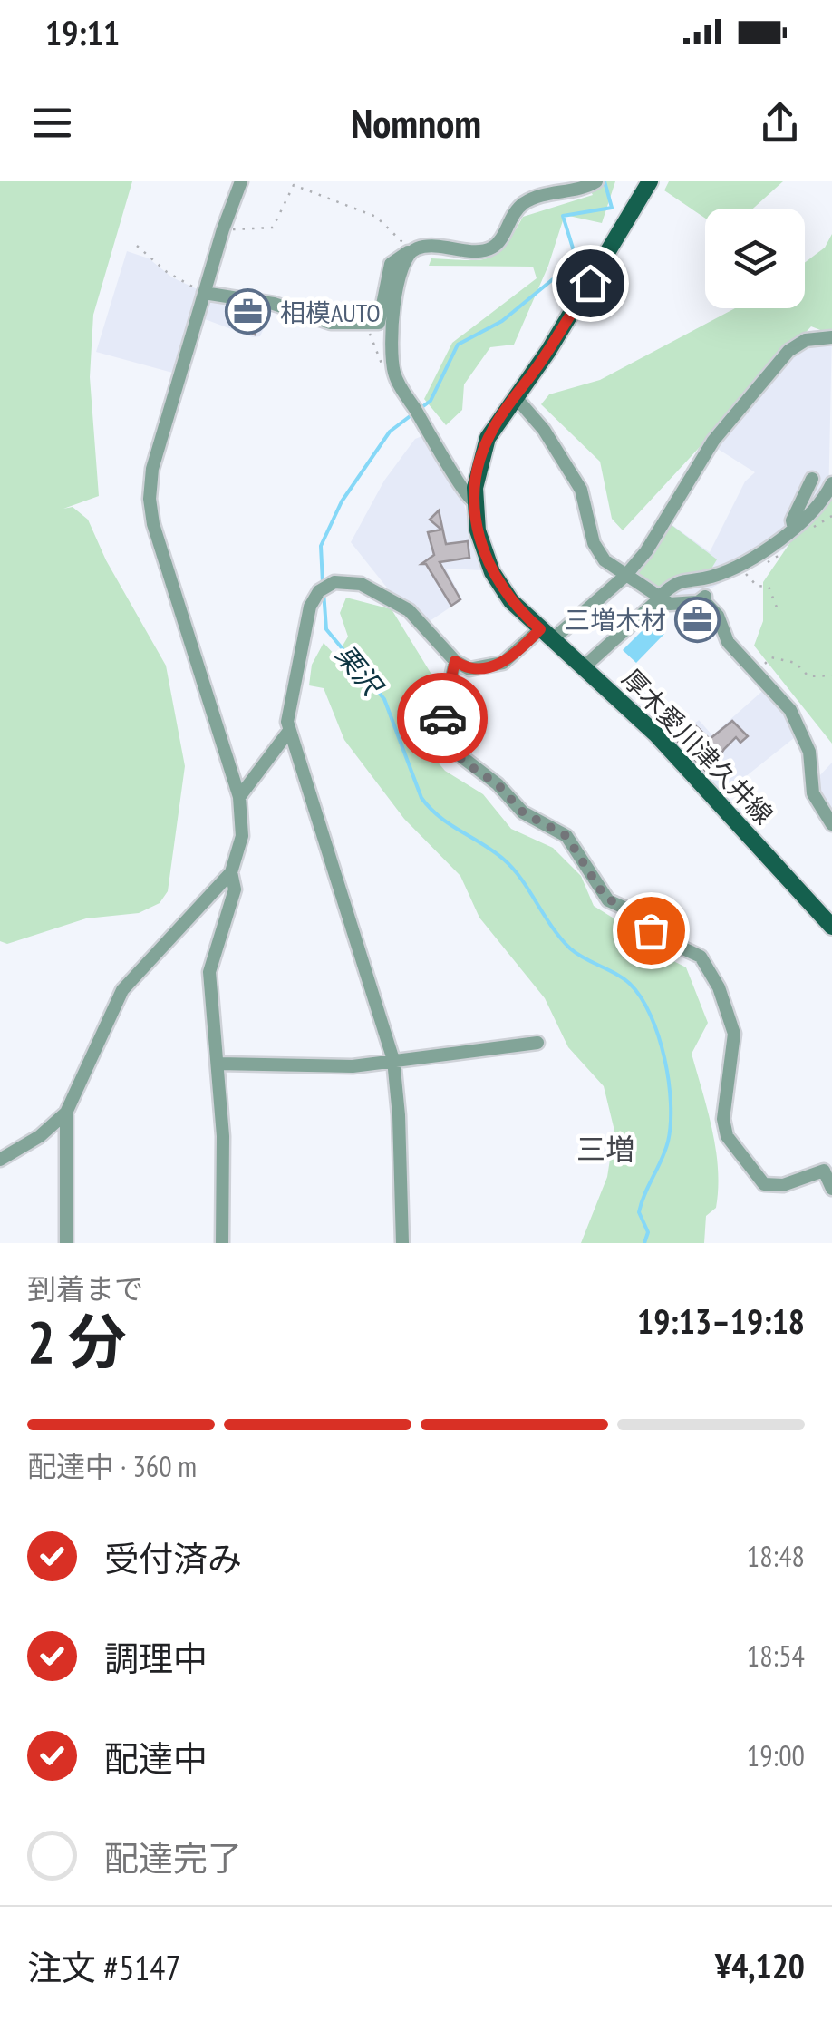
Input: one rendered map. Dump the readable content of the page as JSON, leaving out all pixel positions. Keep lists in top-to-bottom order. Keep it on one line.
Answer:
{"streets":{"main road":["厚木愛川津久井線"]},"districts":["三増"],"water":["栗沢"],"places":{"office":["相模AUTO","三増木材"]},"page":{"status":"19:11","header":"Nomnom","heading":["2 分","到着まで","19:13–19:18"],"panel":["注文 #5147","¥4,120"],"bar":"配達中 · 360 m","list":[["受付済み","18:48"],["調理中","18:54"],["配達中","19:00"],"配達完了"]}}
